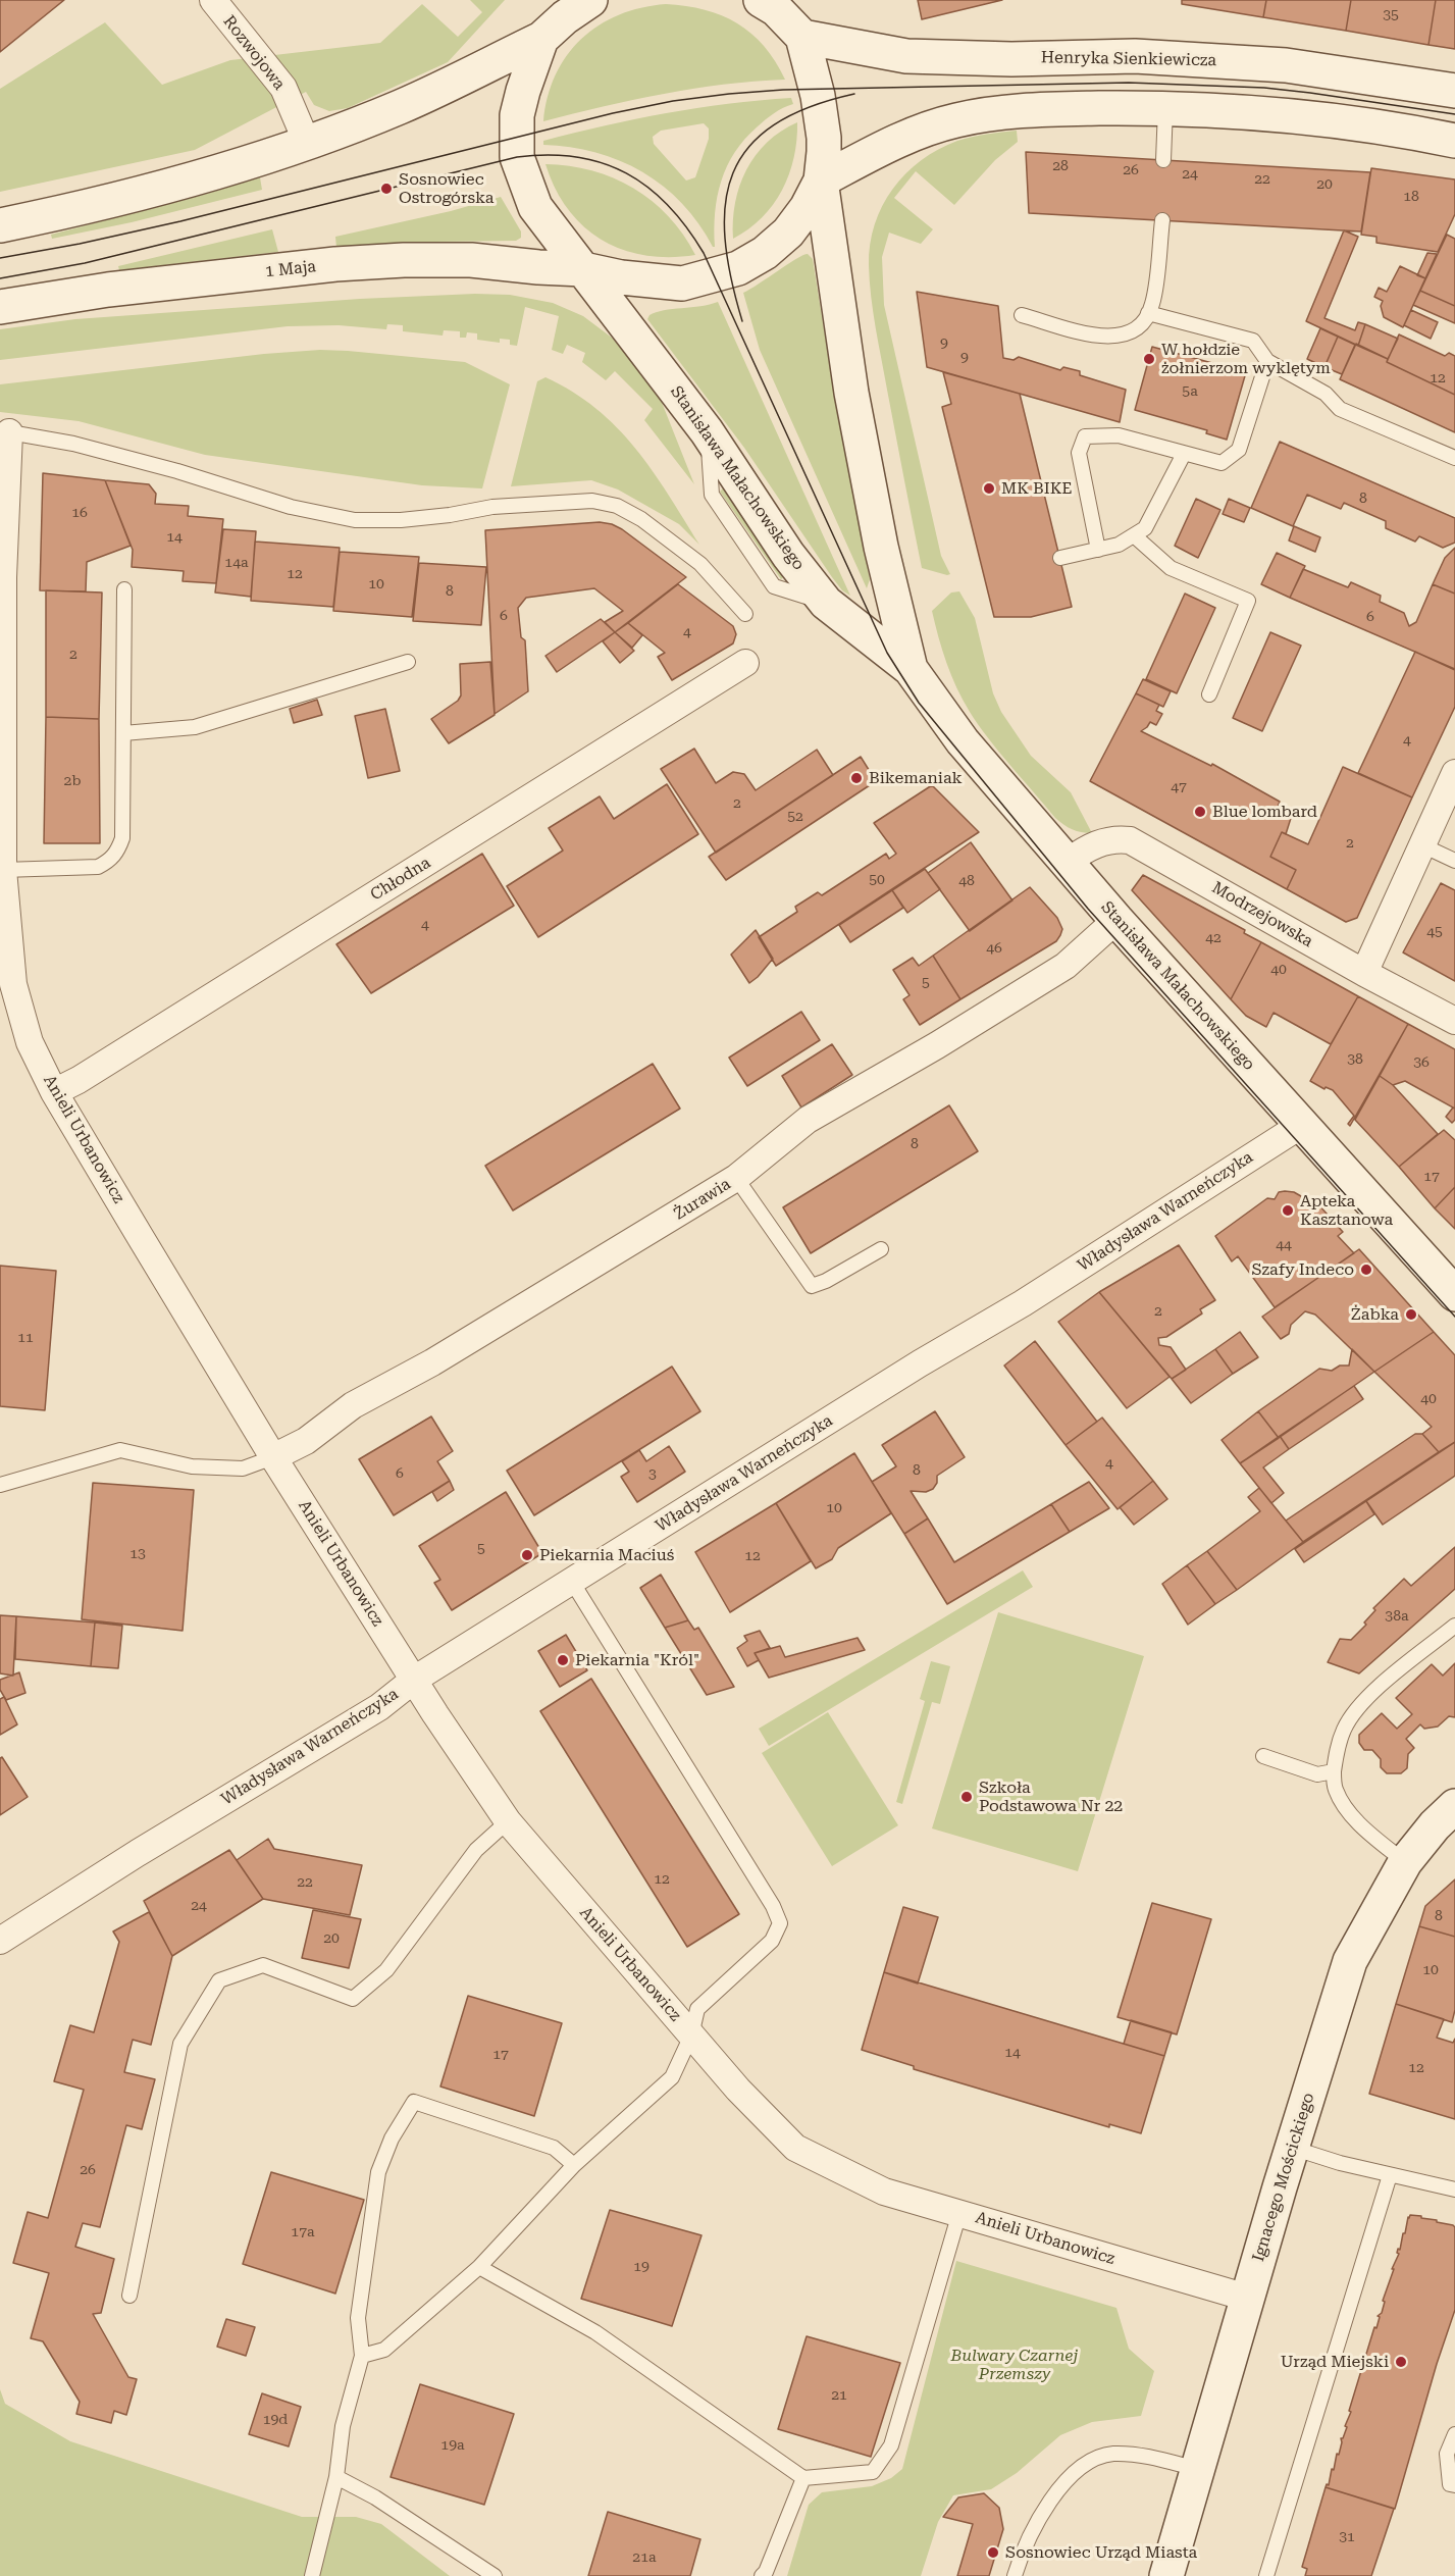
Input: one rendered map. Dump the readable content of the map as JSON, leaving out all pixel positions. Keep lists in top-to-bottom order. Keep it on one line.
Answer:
{"streets":{"main road":["Henryka Sienkiewicza","1 Maja","Stanisława Małachowskiego","Ignacego Mościckiego"],"street":["Rozwojowa","Chłodna","Modrzejowska","Anieli Urbanowicz","Żurawia","Władysława Warneńczyka"]},"crossings":[["1 Maja","Stanisława Małachowskiego"],["Stanisława Małachowskiego","Modrzejowska"],["Stanisława Małachowskiego","Żurawia"],["Stanisława Małachowskiego","Władysława Warneńczyka"],["Chłodna","Anieli Urbanowicz"],["Anieli Urbanowicz","Żurawia"],["Anieli Urbanowicz","Władysława Warneńczyka"],["Anieli Urbanowicz","Ignacego Mościckiego"]],"parks":["Bulwary Czarnej Przemszy"],"places":["Sosnowiec Ostrogórska","W hołdzie żołnierzom wyklętym","MK BIKE","Bikemaniak","Blue lombard","Apteka Kasztanowa","Szafy Indeco","Żabka","Piekarnia Maciuś","Piekarnia \"Król\"","Szkoła Podstawowa Nr 22","Urząd Miejski","Sosnowiec Urząd Miasta"],"house_numbers":["35","28","26","24","22","20","18","9","9","12","5a","8","16","14","14a","12","10","8","6","6","4","2","4","2b","47","2","52","2","50","48","4","45","42","46","40","5","38","36","8","17","44","2","11","40","4","8","6","3","10","5","13","12","38a","12","22","24","8","20","10","14","17","12","26","17a","19","21","19d","19a","31","21a"]}
